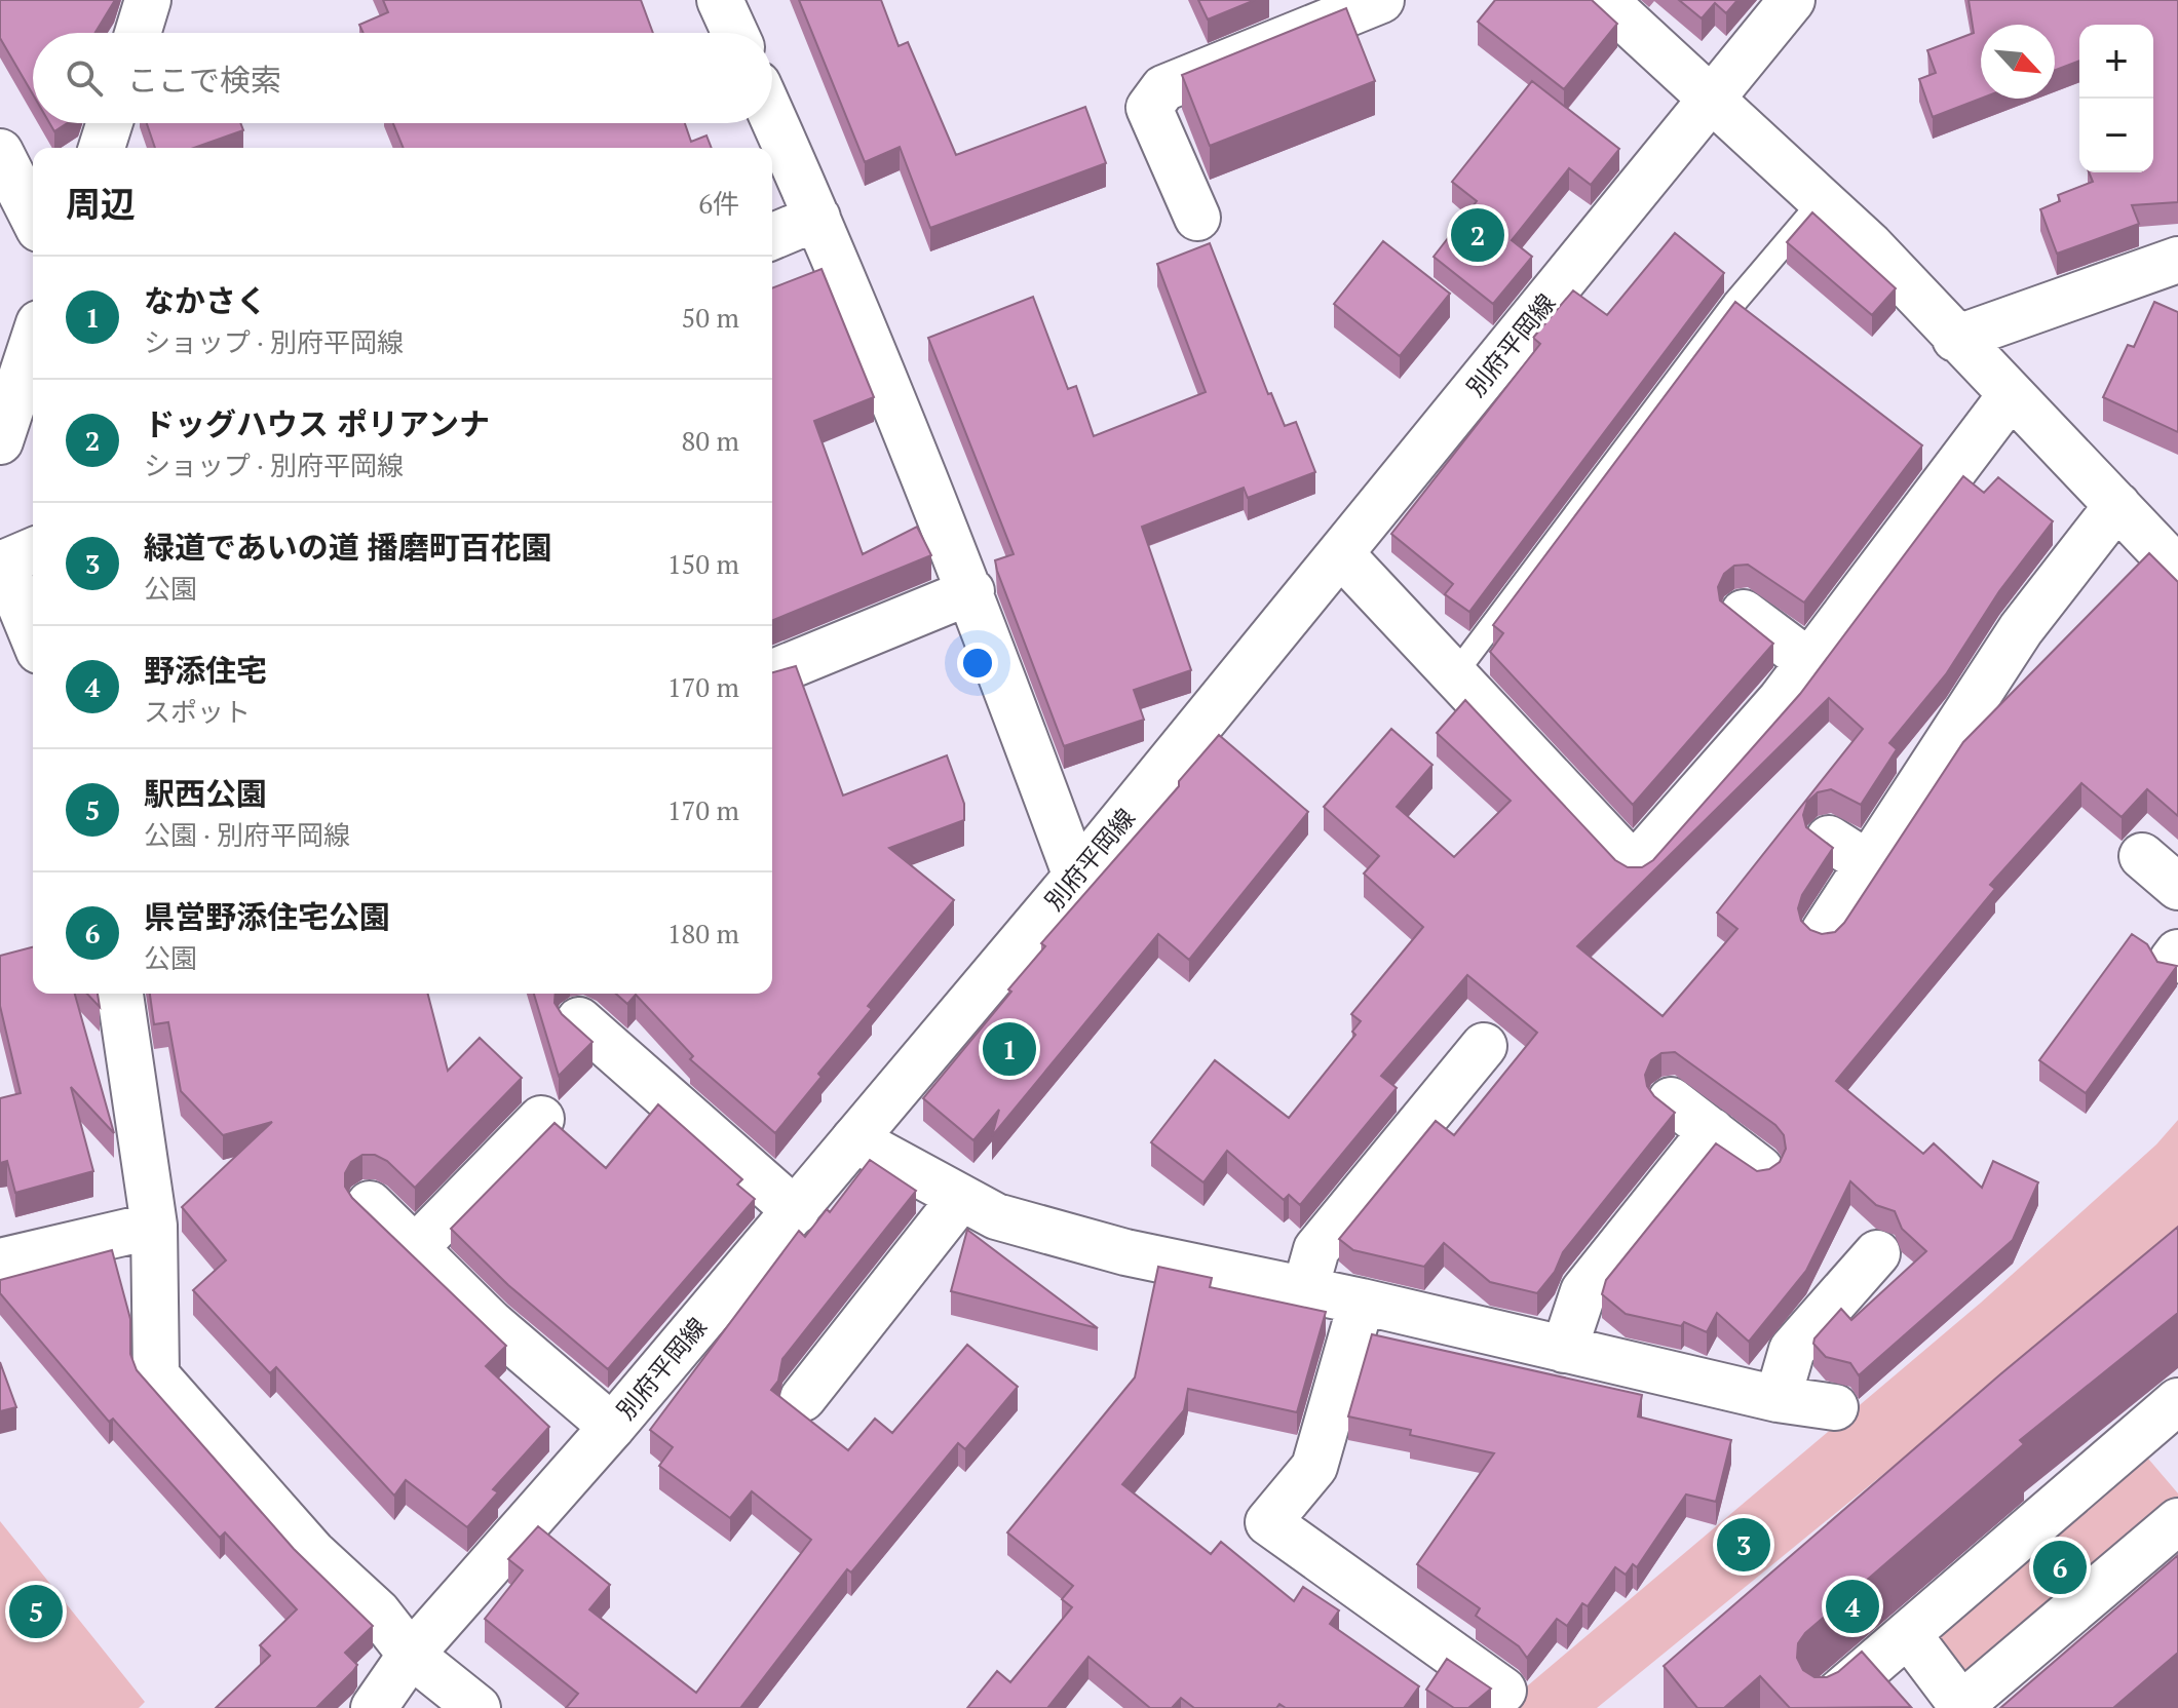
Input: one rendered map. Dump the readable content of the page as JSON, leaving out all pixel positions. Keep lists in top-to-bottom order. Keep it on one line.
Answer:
{"streets":{"street":["別府平岡線"]},"north":"bottom right","page":{"map_buttons":["+","−"],"search":"ここで検索","heading":["周辺","6件"],"pins":["2","1","3","6","4","5"],"list":[{"mark":"1","name":"なかさく","note":"ショップ · 別府平岡線","value":"50 m"},{"mark":"2","name":"ドッグハウス ポリアンナ","note":"ショップ · 別府平岡線","value":"80 m"},{"mark":"3","name":"緑道であいの道 播磨町百花園","note":"公園","value":"150 m"},{"mark":"4","name":"野添住宅","note":"スポット","value":"170 m"},{"mark":"5","name":"駅西公園","note":"公園 · 別府平岡線","value":"170 m"},{"mark":"6","name":"県営野添住宅公園","note":"公園","value":"180 m"}]}}
